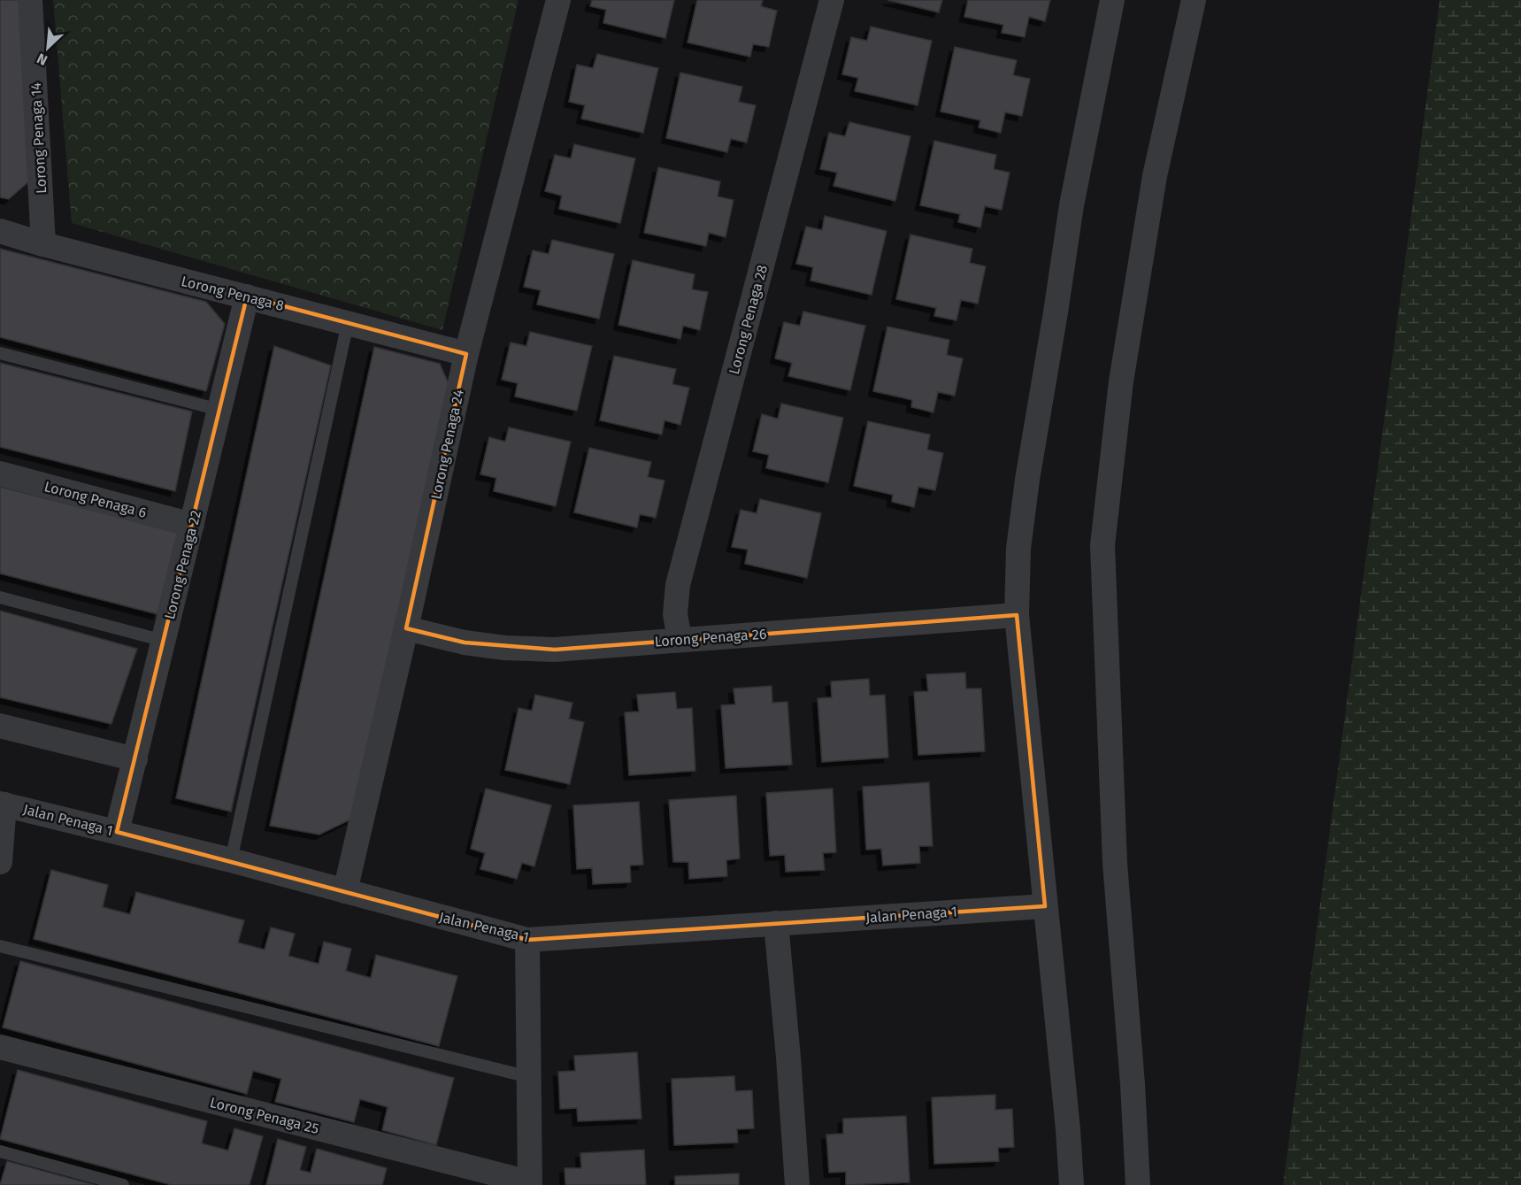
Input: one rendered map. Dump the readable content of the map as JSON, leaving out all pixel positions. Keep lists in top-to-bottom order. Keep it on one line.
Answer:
{"streets":{"street":["Lorong Penaga 14","Lorong Penaga 8","Lorong Penaga 28","Lorong Penaga 24","Lorong Penaga 6","Lorong Penaga 22","Lorong Penaga 26","Jalan Penaga 1","Lorong Penaga 25"]},"crossings":[["Lorong Penaga 14","Lorong Penaga 8"],["Lorong Penaga 8","Lorong Penaga 24"],["Lorong Penaga 8","Lorong Penaga 22"],["Lorong Penaga 28","Lorong Penaga 26"],["Lorong Penaga 24","Lorong Penaga 26"],["Lorong Penaga 24","Jalan Penaga 1"],["Lorong Penaga 6","Lorong Penaga 22"],["Lorong Penaga 22","Jalan Penaga 1"]],"north":"bottom left"}
